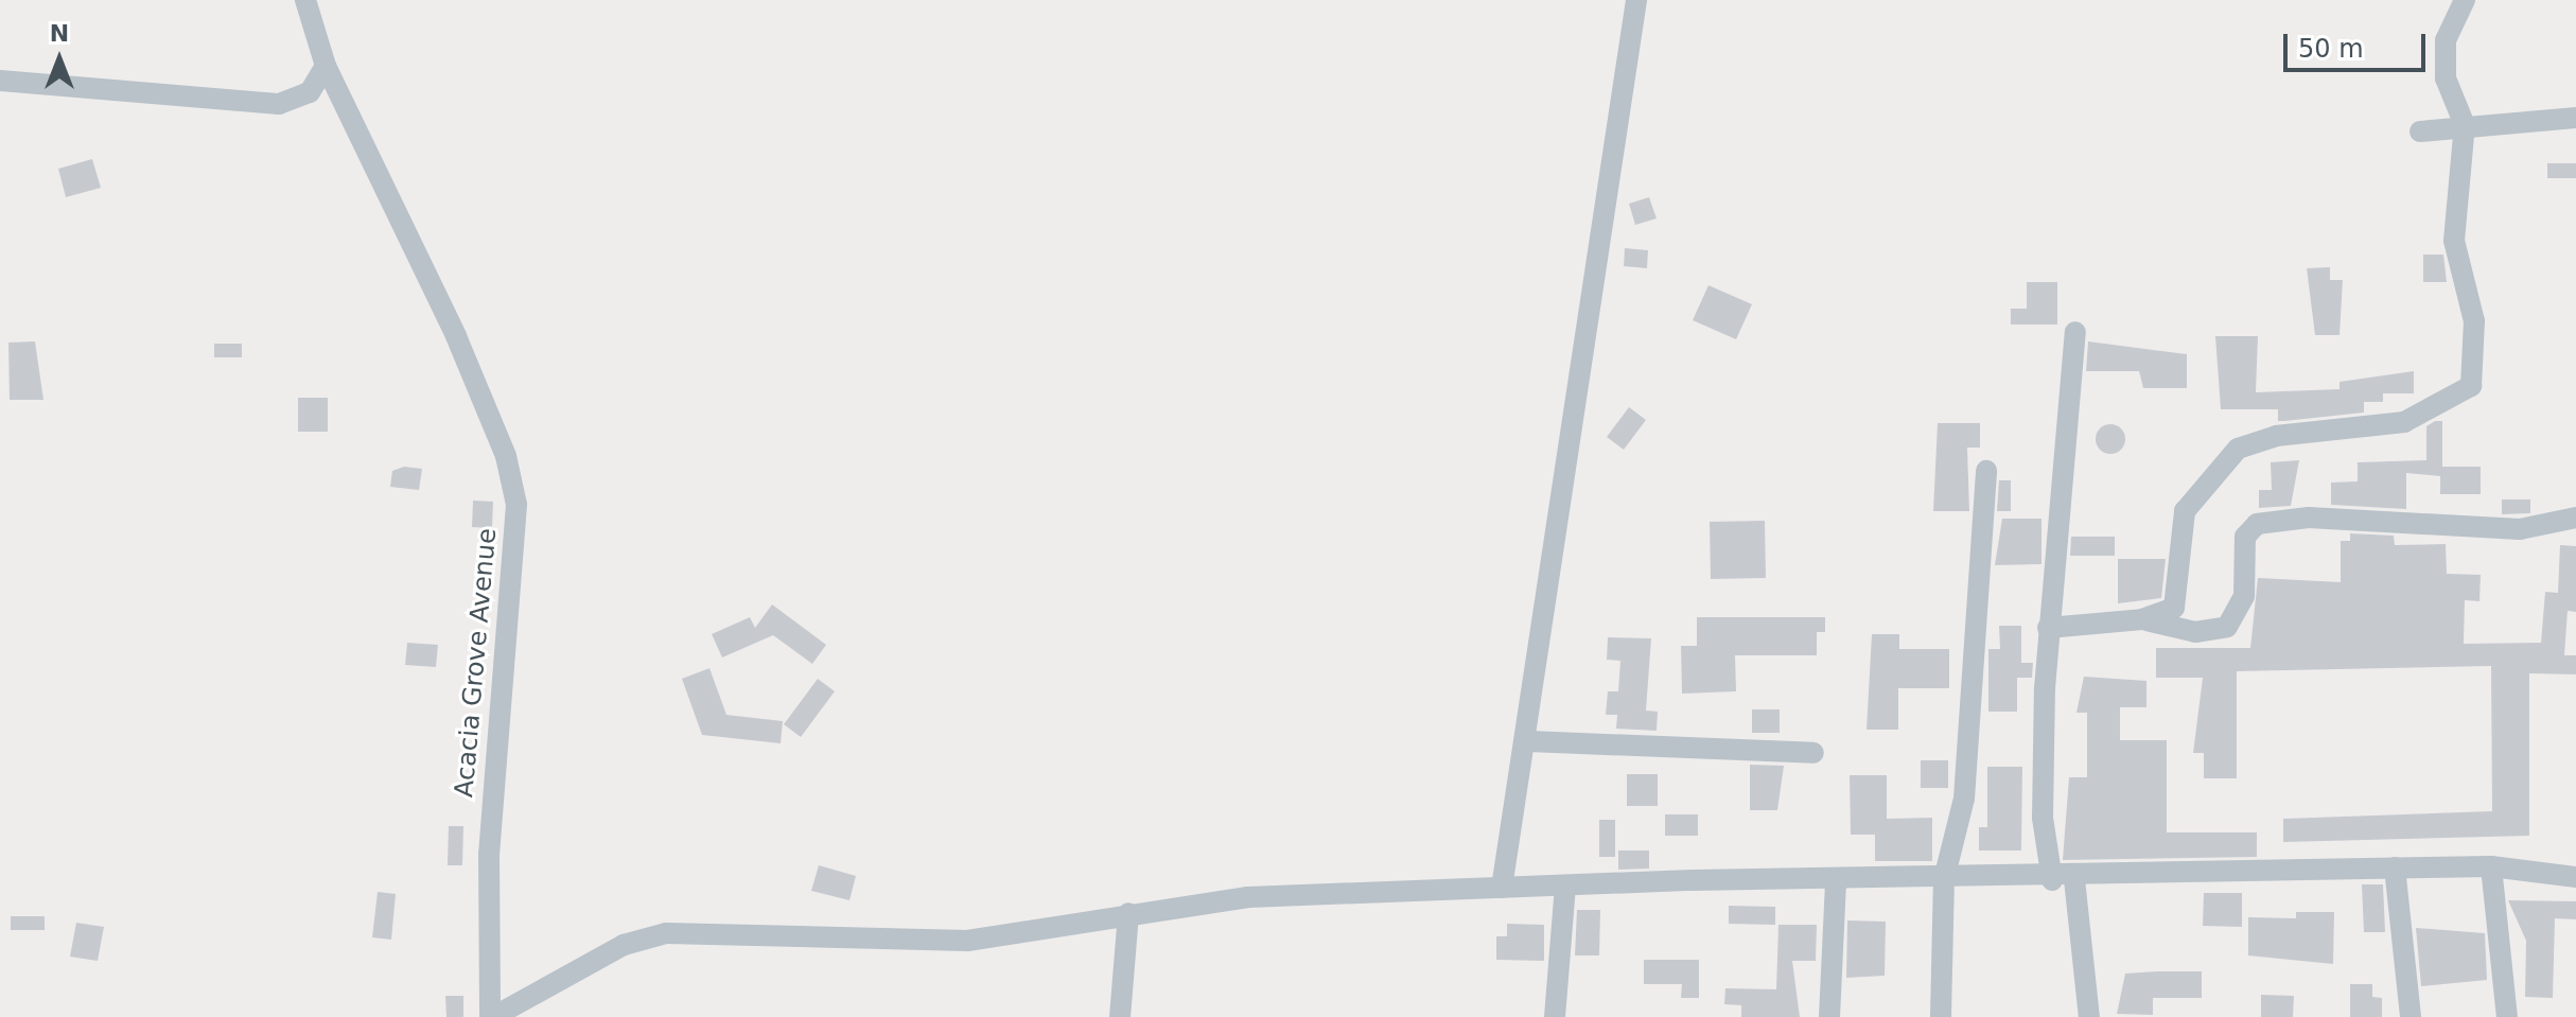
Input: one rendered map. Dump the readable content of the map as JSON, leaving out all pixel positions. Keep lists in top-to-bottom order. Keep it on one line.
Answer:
{"streets":{"street":["Acacia Grove Avenue"]},"scale_bar":"50 m","north":"top"}
